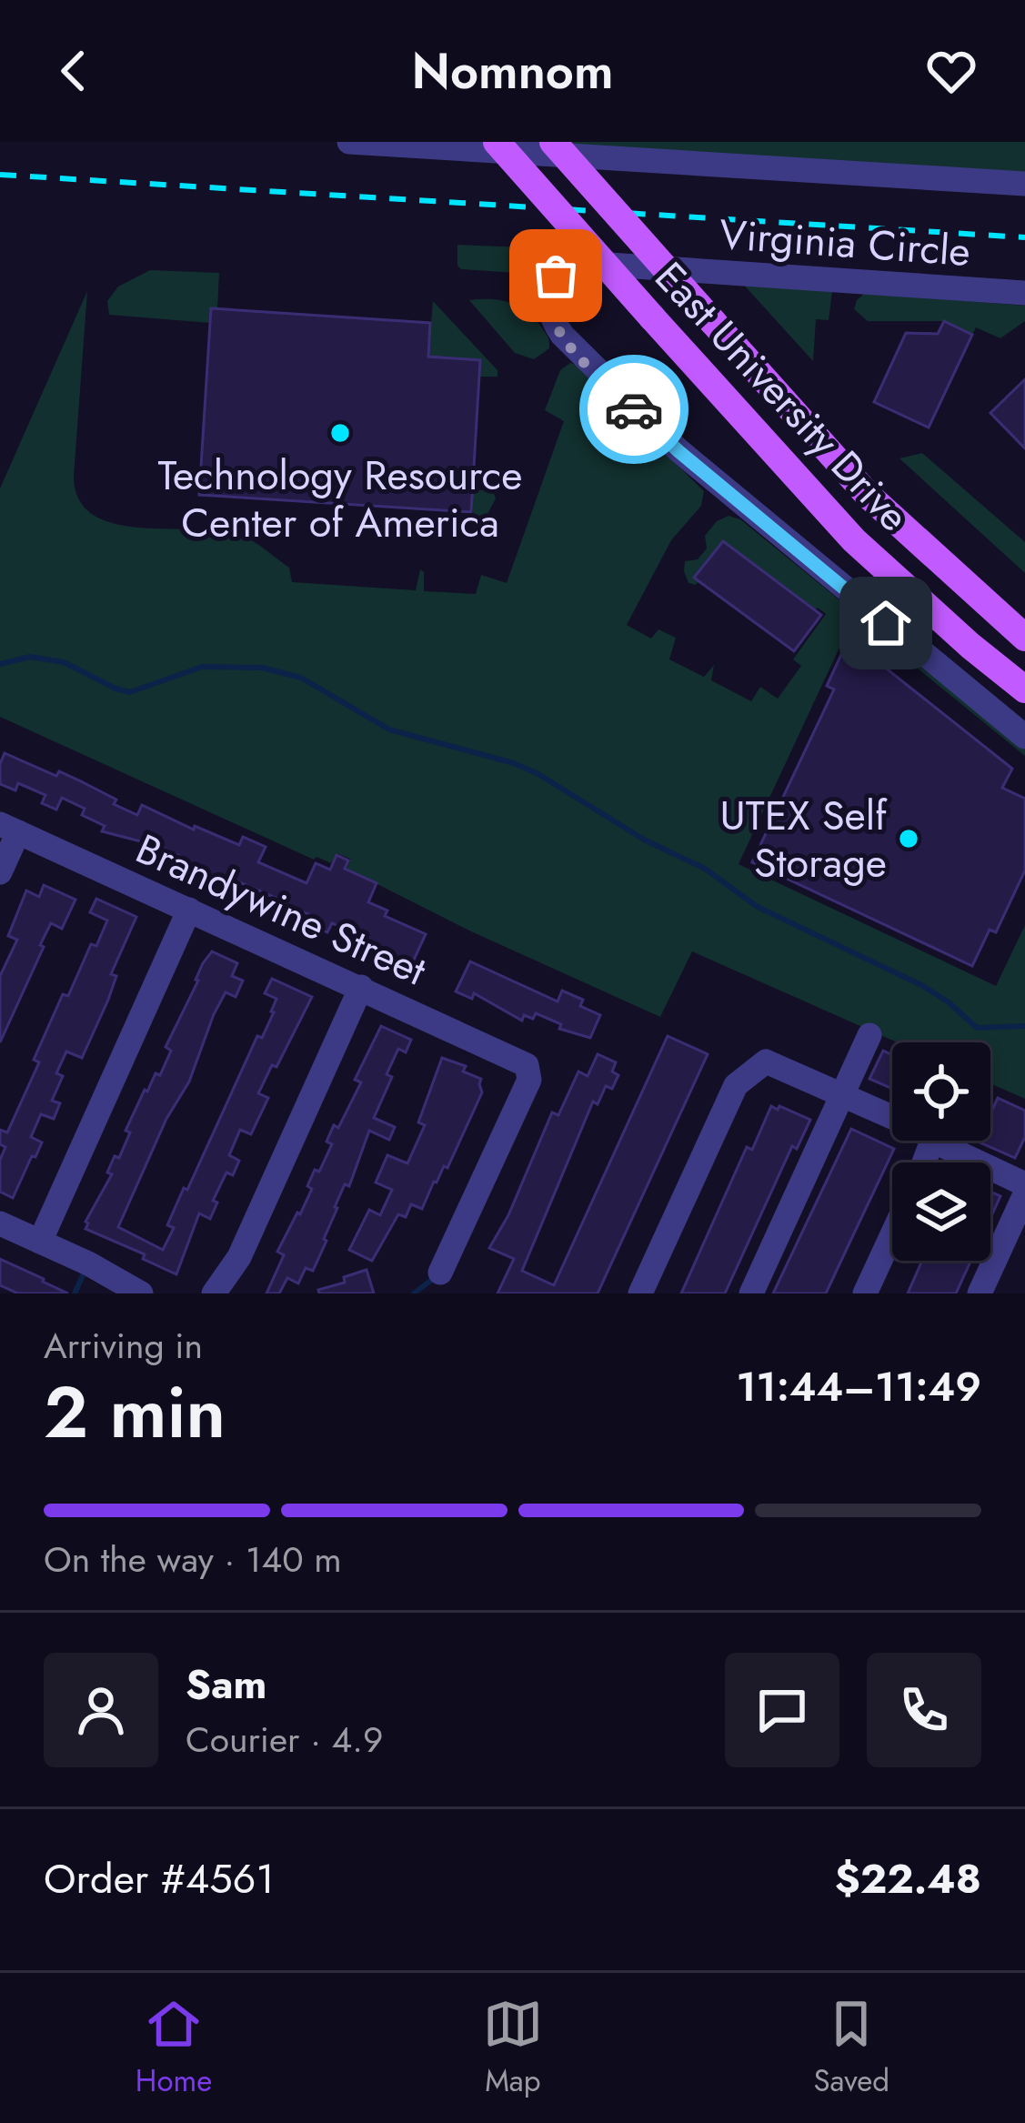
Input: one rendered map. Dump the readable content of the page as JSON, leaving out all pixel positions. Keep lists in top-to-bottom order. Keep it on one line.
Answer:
{"streets":{"main road":["East University Drive"],"street":["Virginia Circle","Brandywine Street"]},"places":["Technology Resource Center of America","UTEX Self Storage"],"page":{"header":"Nomnom","heading":["2 min","Arriving in","11:44–11:49"],"panel":["Sam","Courier · 4.9","Order #4561","$22.48"],"bar":"On the way · 140 m","tabs":["Home","Map","Saved"]}}
